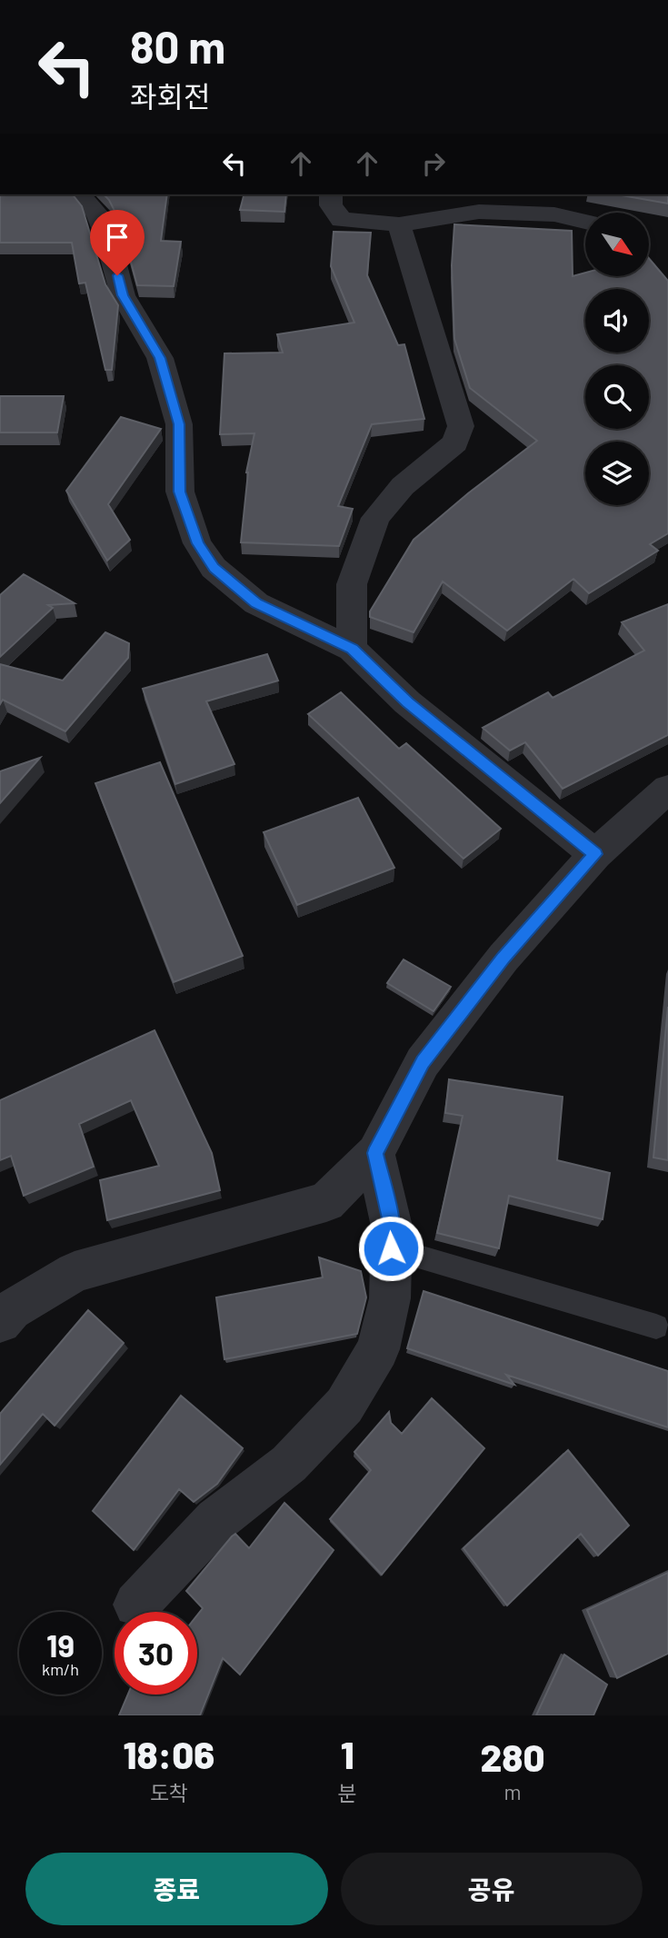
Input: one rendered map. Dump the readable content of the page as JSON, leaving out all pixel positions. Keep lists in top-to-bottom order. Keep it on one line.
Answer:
{"north":"bottom right","page":{"turn":["80 m","좌회전"],"speed":"19 km/h","limit":"30","eta":["18:06","도착","1","분","280","m"],"buttons":["종료","공유"]}}
